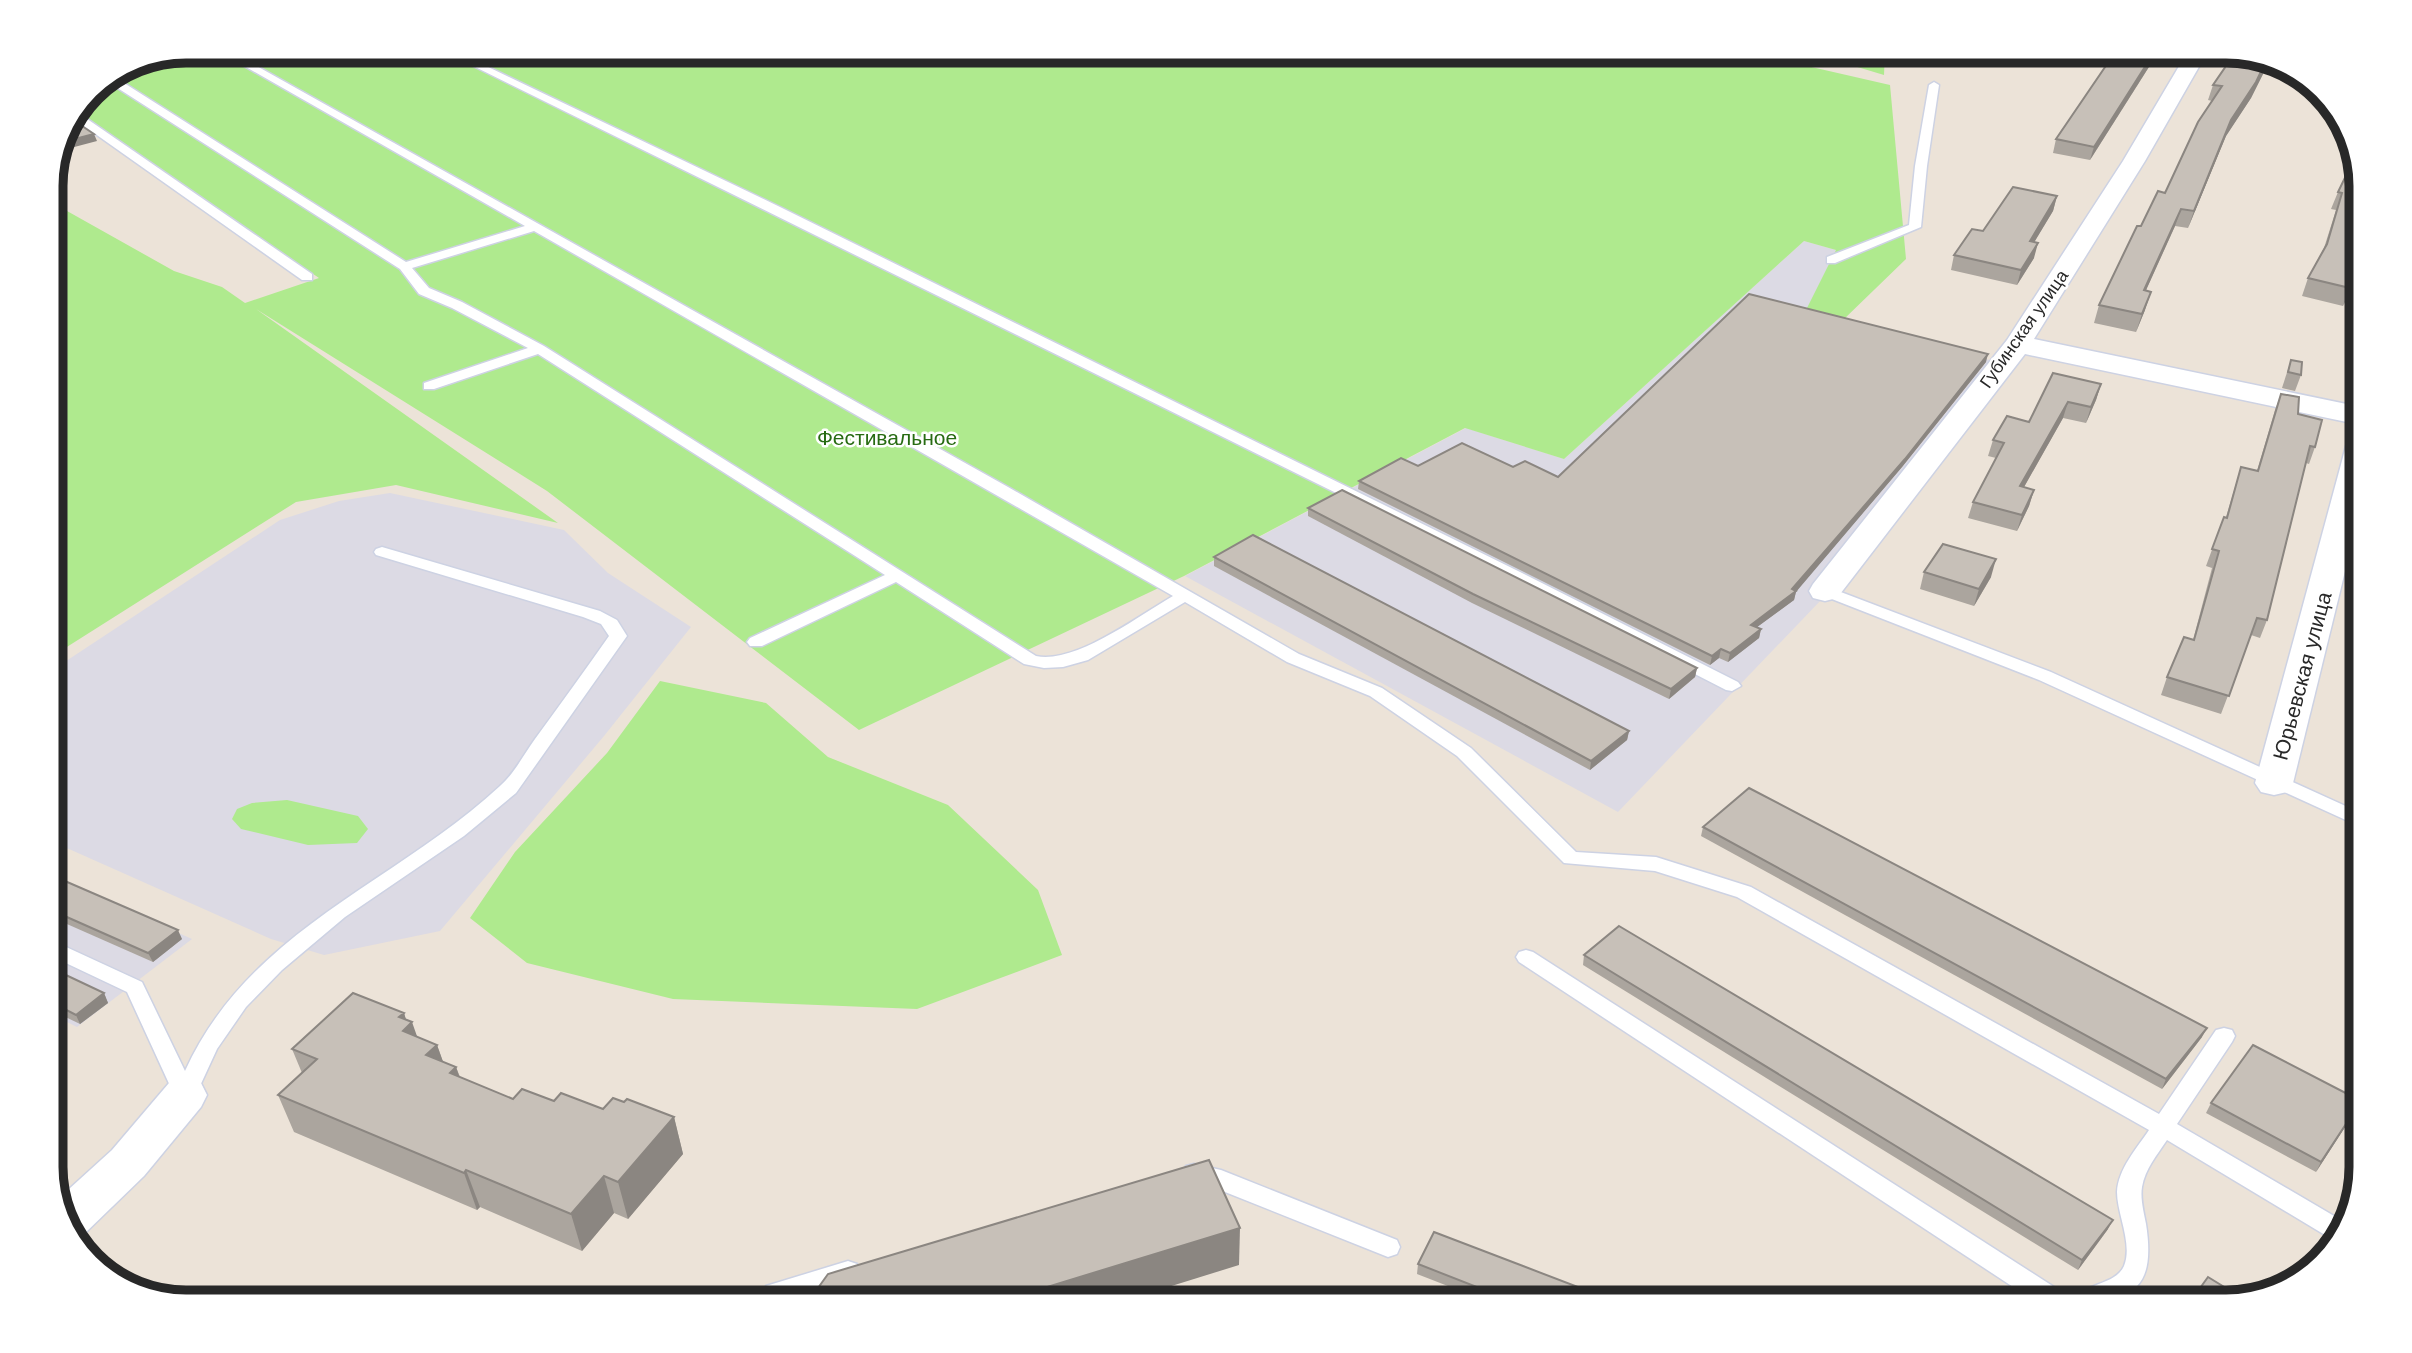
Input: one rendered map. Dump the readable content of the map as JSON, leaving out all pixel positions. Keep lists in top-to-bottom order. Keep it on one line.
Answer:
{"streets":{"street":["Губинская улица","Юрьевская улица"]},"parks":["Фестивальное"]}
